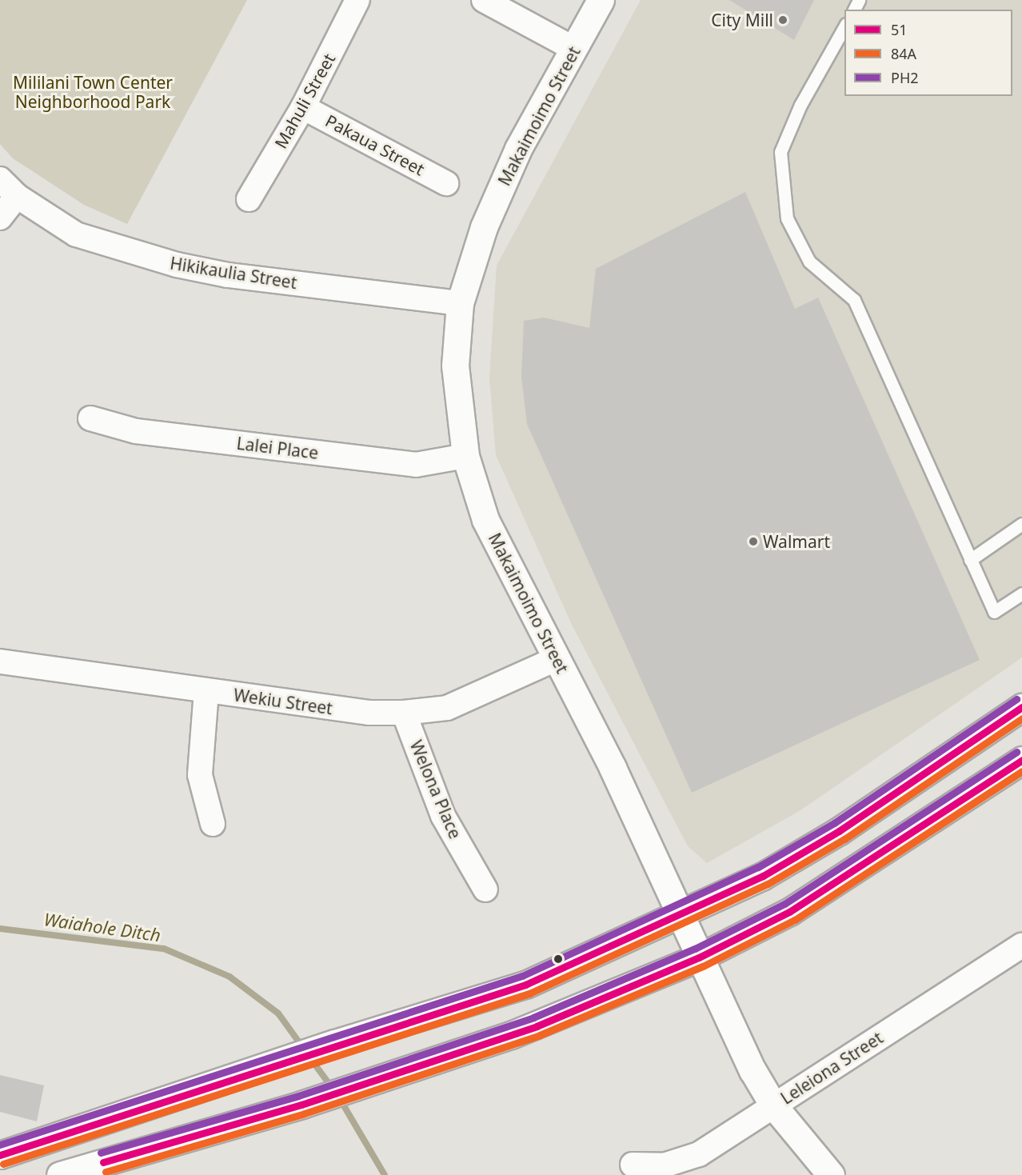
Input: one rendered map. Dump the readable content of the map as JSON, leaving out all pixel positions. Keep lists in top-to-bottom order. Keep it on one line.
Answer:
{"streets":{"main road":["Makaimoimo Street"],"street":["Mahuli Street","Pakaua Street","Hikikaulia Street","Lalei Place","Wekiu Street","Welona Place","Leleiona Street"]},"crossings":[["Mahuli Street","Pakaua Street"],["Makaimoimo Street","Hikikaulia Street"],["Makaimoimo Street","Lalei Place"],["Makaimoimo Street","Wekiu Street"],["Makaimoimo Street","Leleiona Street"],["Wekiu Street","Welona Place"]],"water":["Waiahole Ditch"],"parks":["Mililani Town Center Neighborhood Park"],"places":["City Mill","Walmart"],"lines":["transit line PH2","transit line 51","transit line 84A"],"legend":["51","84A","PH2"]}
